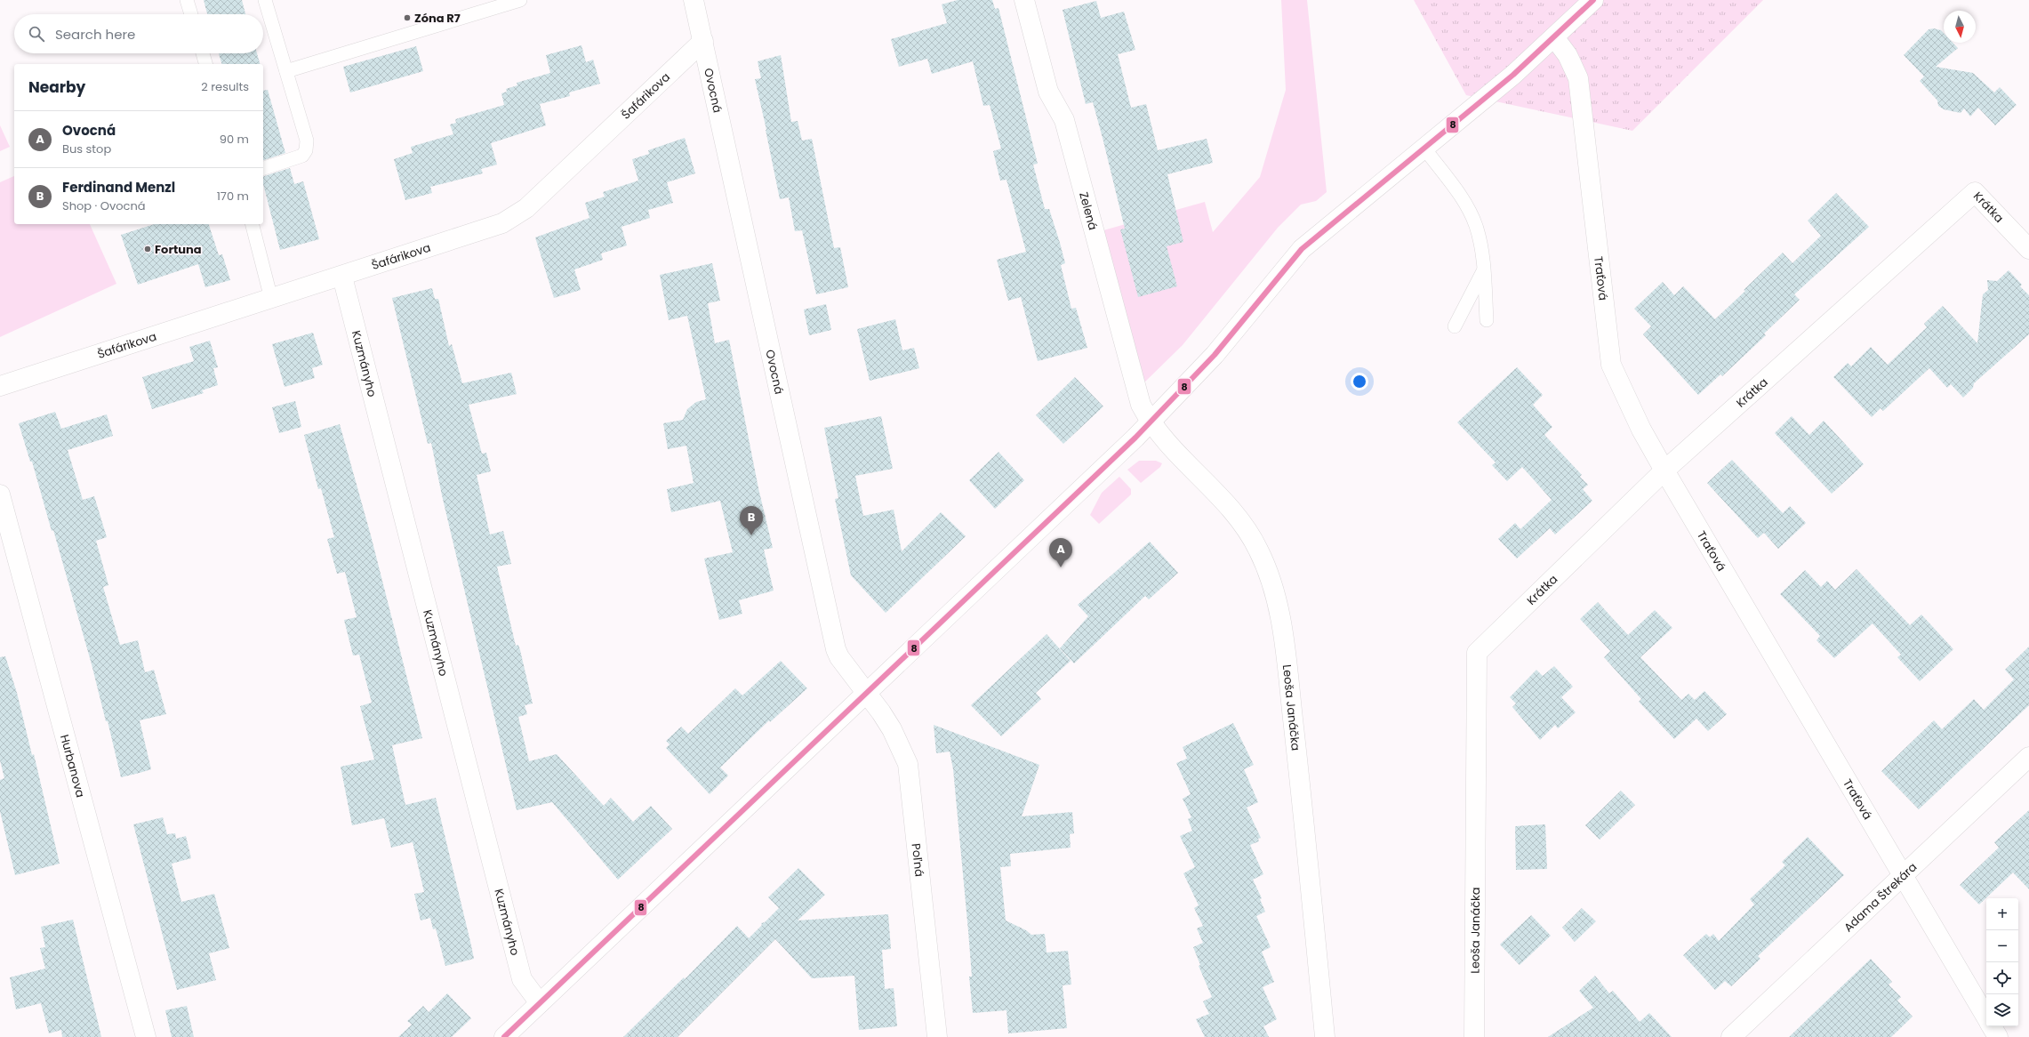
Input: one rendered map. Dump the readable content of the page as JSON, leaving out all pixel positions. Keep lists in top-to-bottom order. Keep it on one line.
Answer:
{"streets":{"street":["Ovocná","Šafárikova","Krátka","Zelená","Traťová","Kuzmányho","Leoša Janáčka","Hurbanova","Poľná","Adama Štrekára"]},"crossings":[["Ovocná","Šafárikova"],["Ovocná","Poľná"],["Šafárikova","Kuzmányho"],["Krátka","Traťová"],["Krátka","Leoša Janáčka"],["Zelená","Leoša Janáčka"],["Traťová","Adama Štrekára"]],"places":["Zóna R7","Fortuna"],"lines":["transit line 8"],"north":"bottom","page":{"search":"Search here","heading":["Nearby","2 results"],"list":[{"mark":"A","name":"Ovocná","note":"Bus stop","value":"90 m"},{"mark":"B","name":"Ferdinand Menzl","note":"Shop · Ovocná","value":"170 m"}],"pins":["B","A"],"map_buttons":["+","−"]}}
